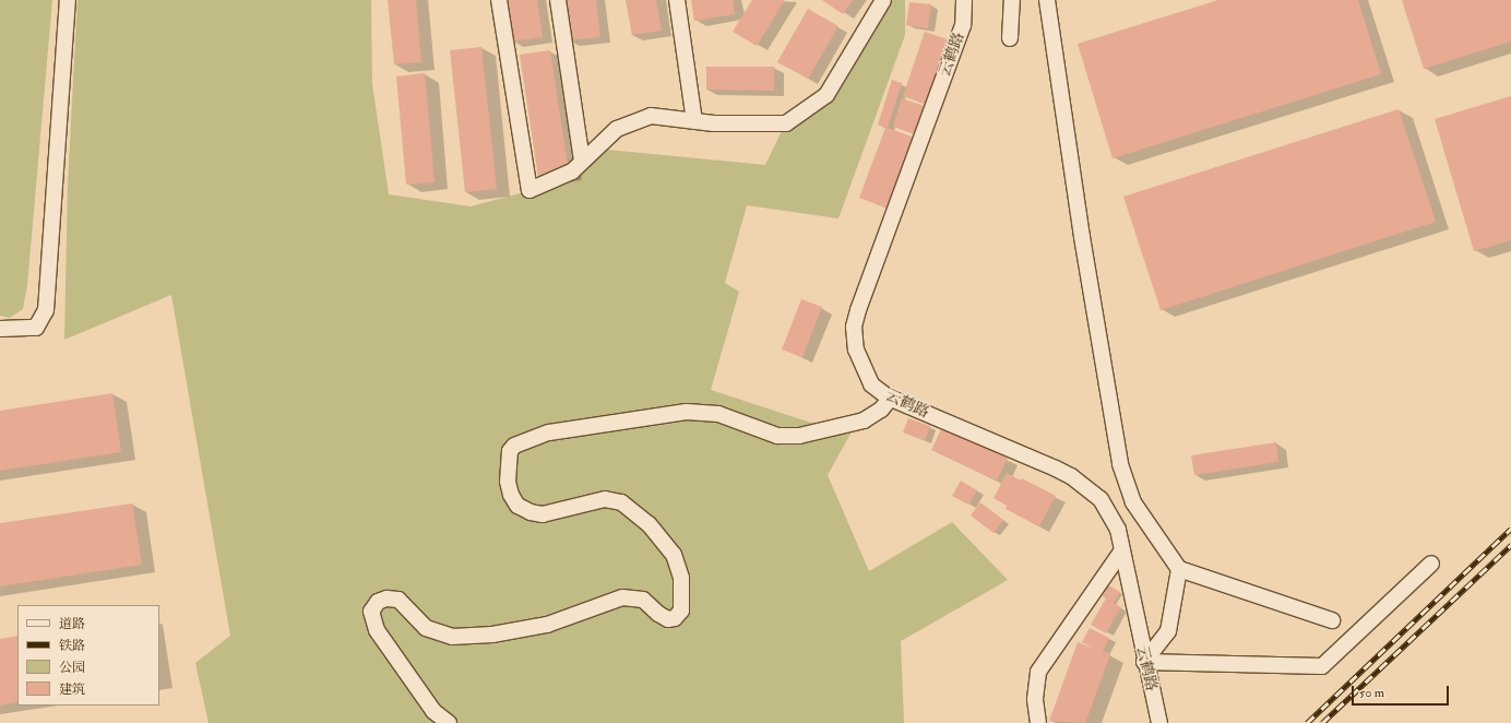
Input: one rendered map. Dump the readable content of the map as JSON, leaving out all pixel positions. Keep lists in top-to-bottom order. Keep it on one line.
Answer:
{"streets":{"street":["云鹤路"]},"legend":["道路","铁路","公园","建筑"],"scale_bar":"50 m"}
